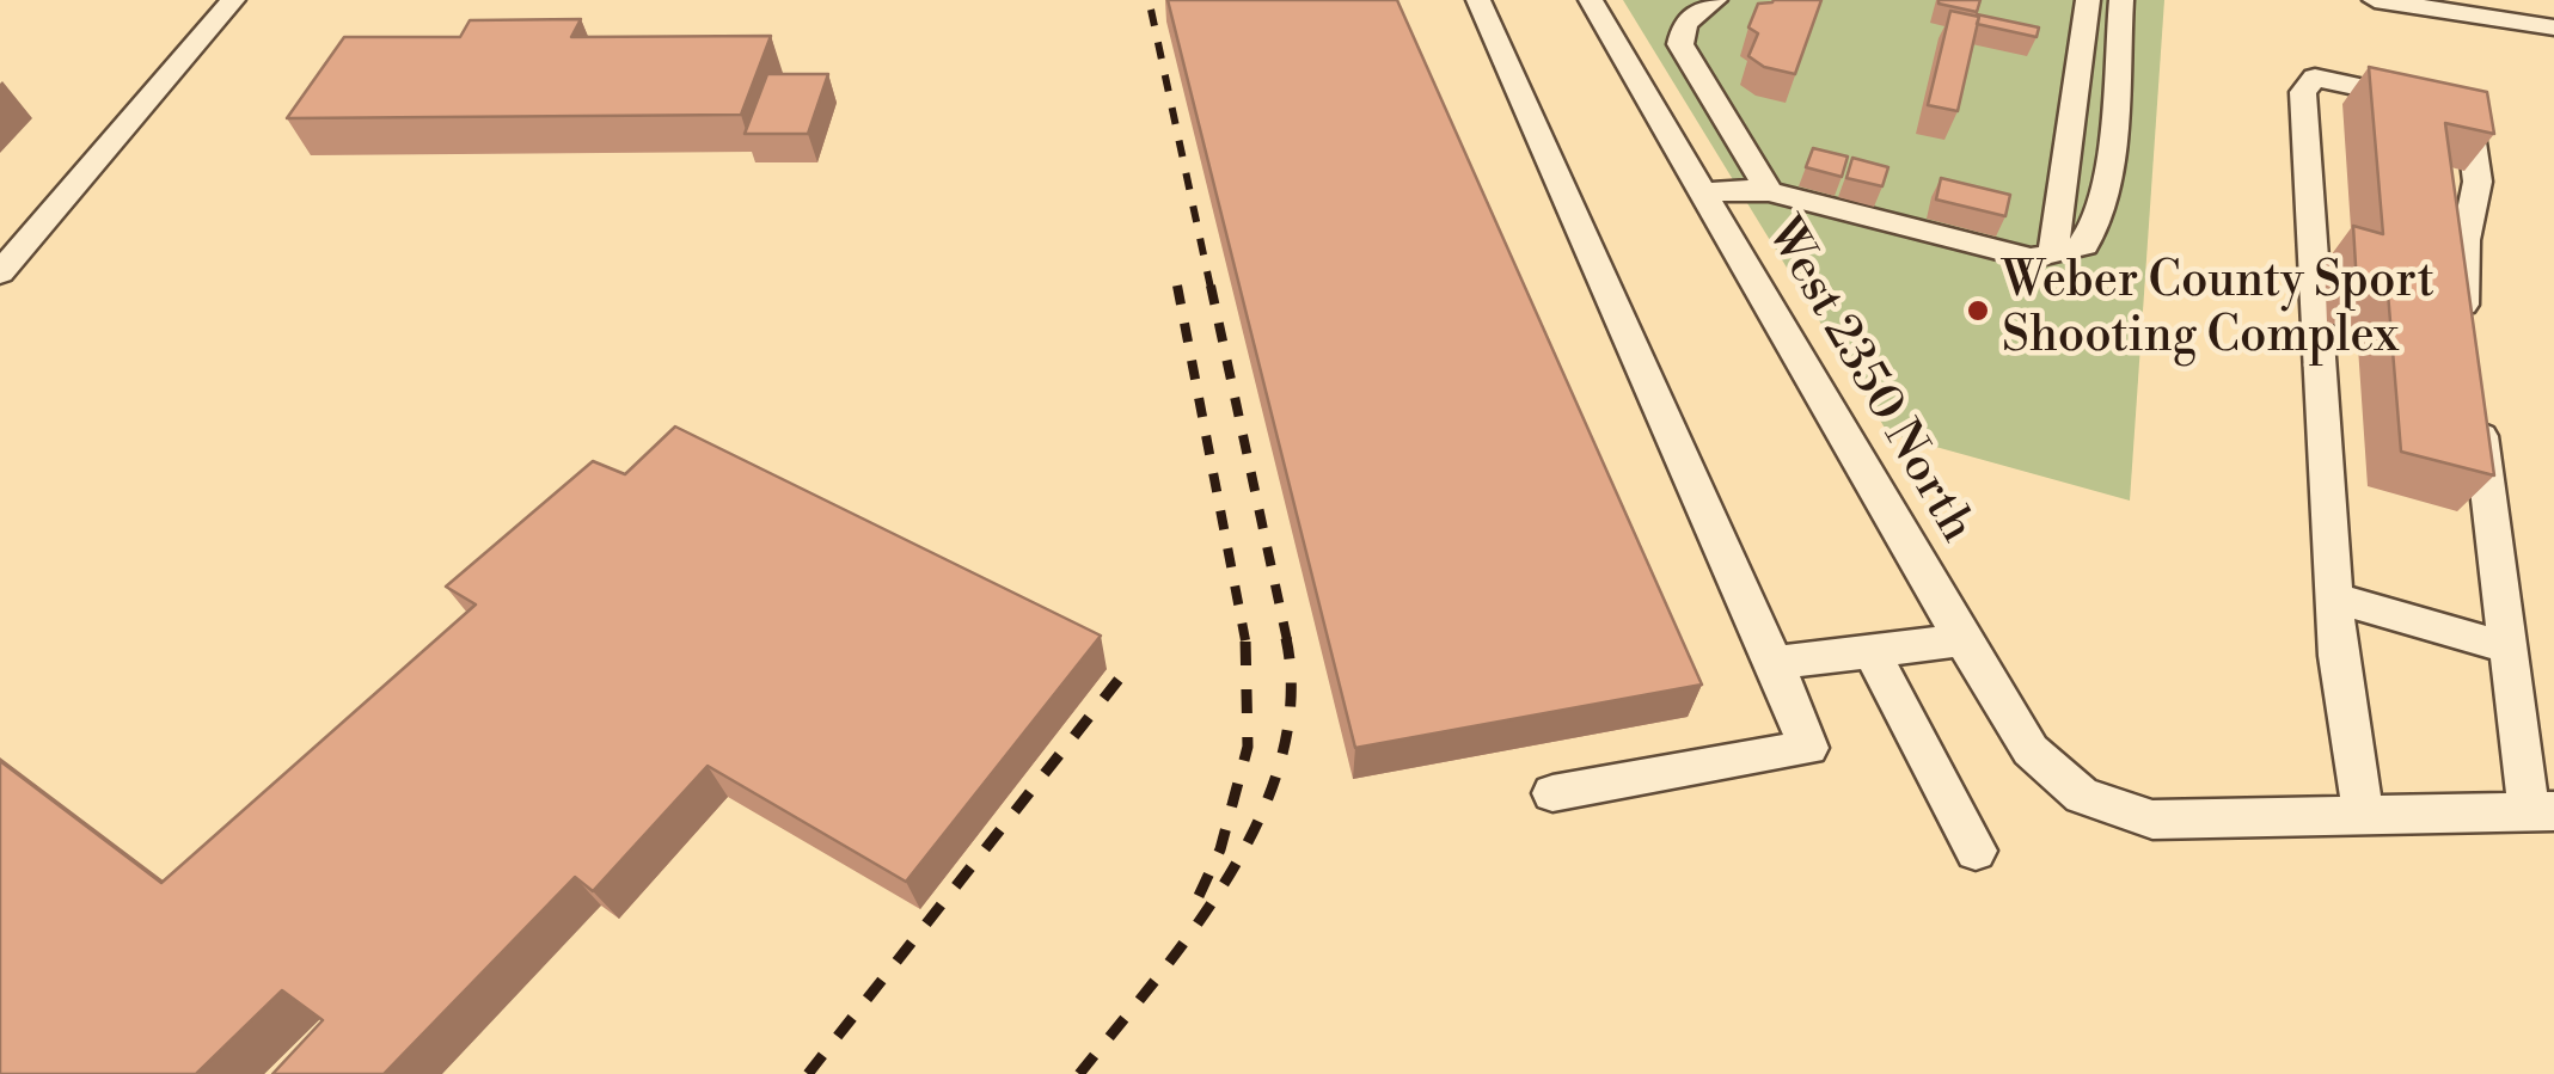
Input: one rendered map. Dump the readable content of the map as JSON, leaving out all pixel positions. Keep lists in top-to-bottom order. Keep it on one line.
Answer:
{"streets":{"street":["West 2350 North"]},"places":["Weber County Sport Shooting Complex"]}
